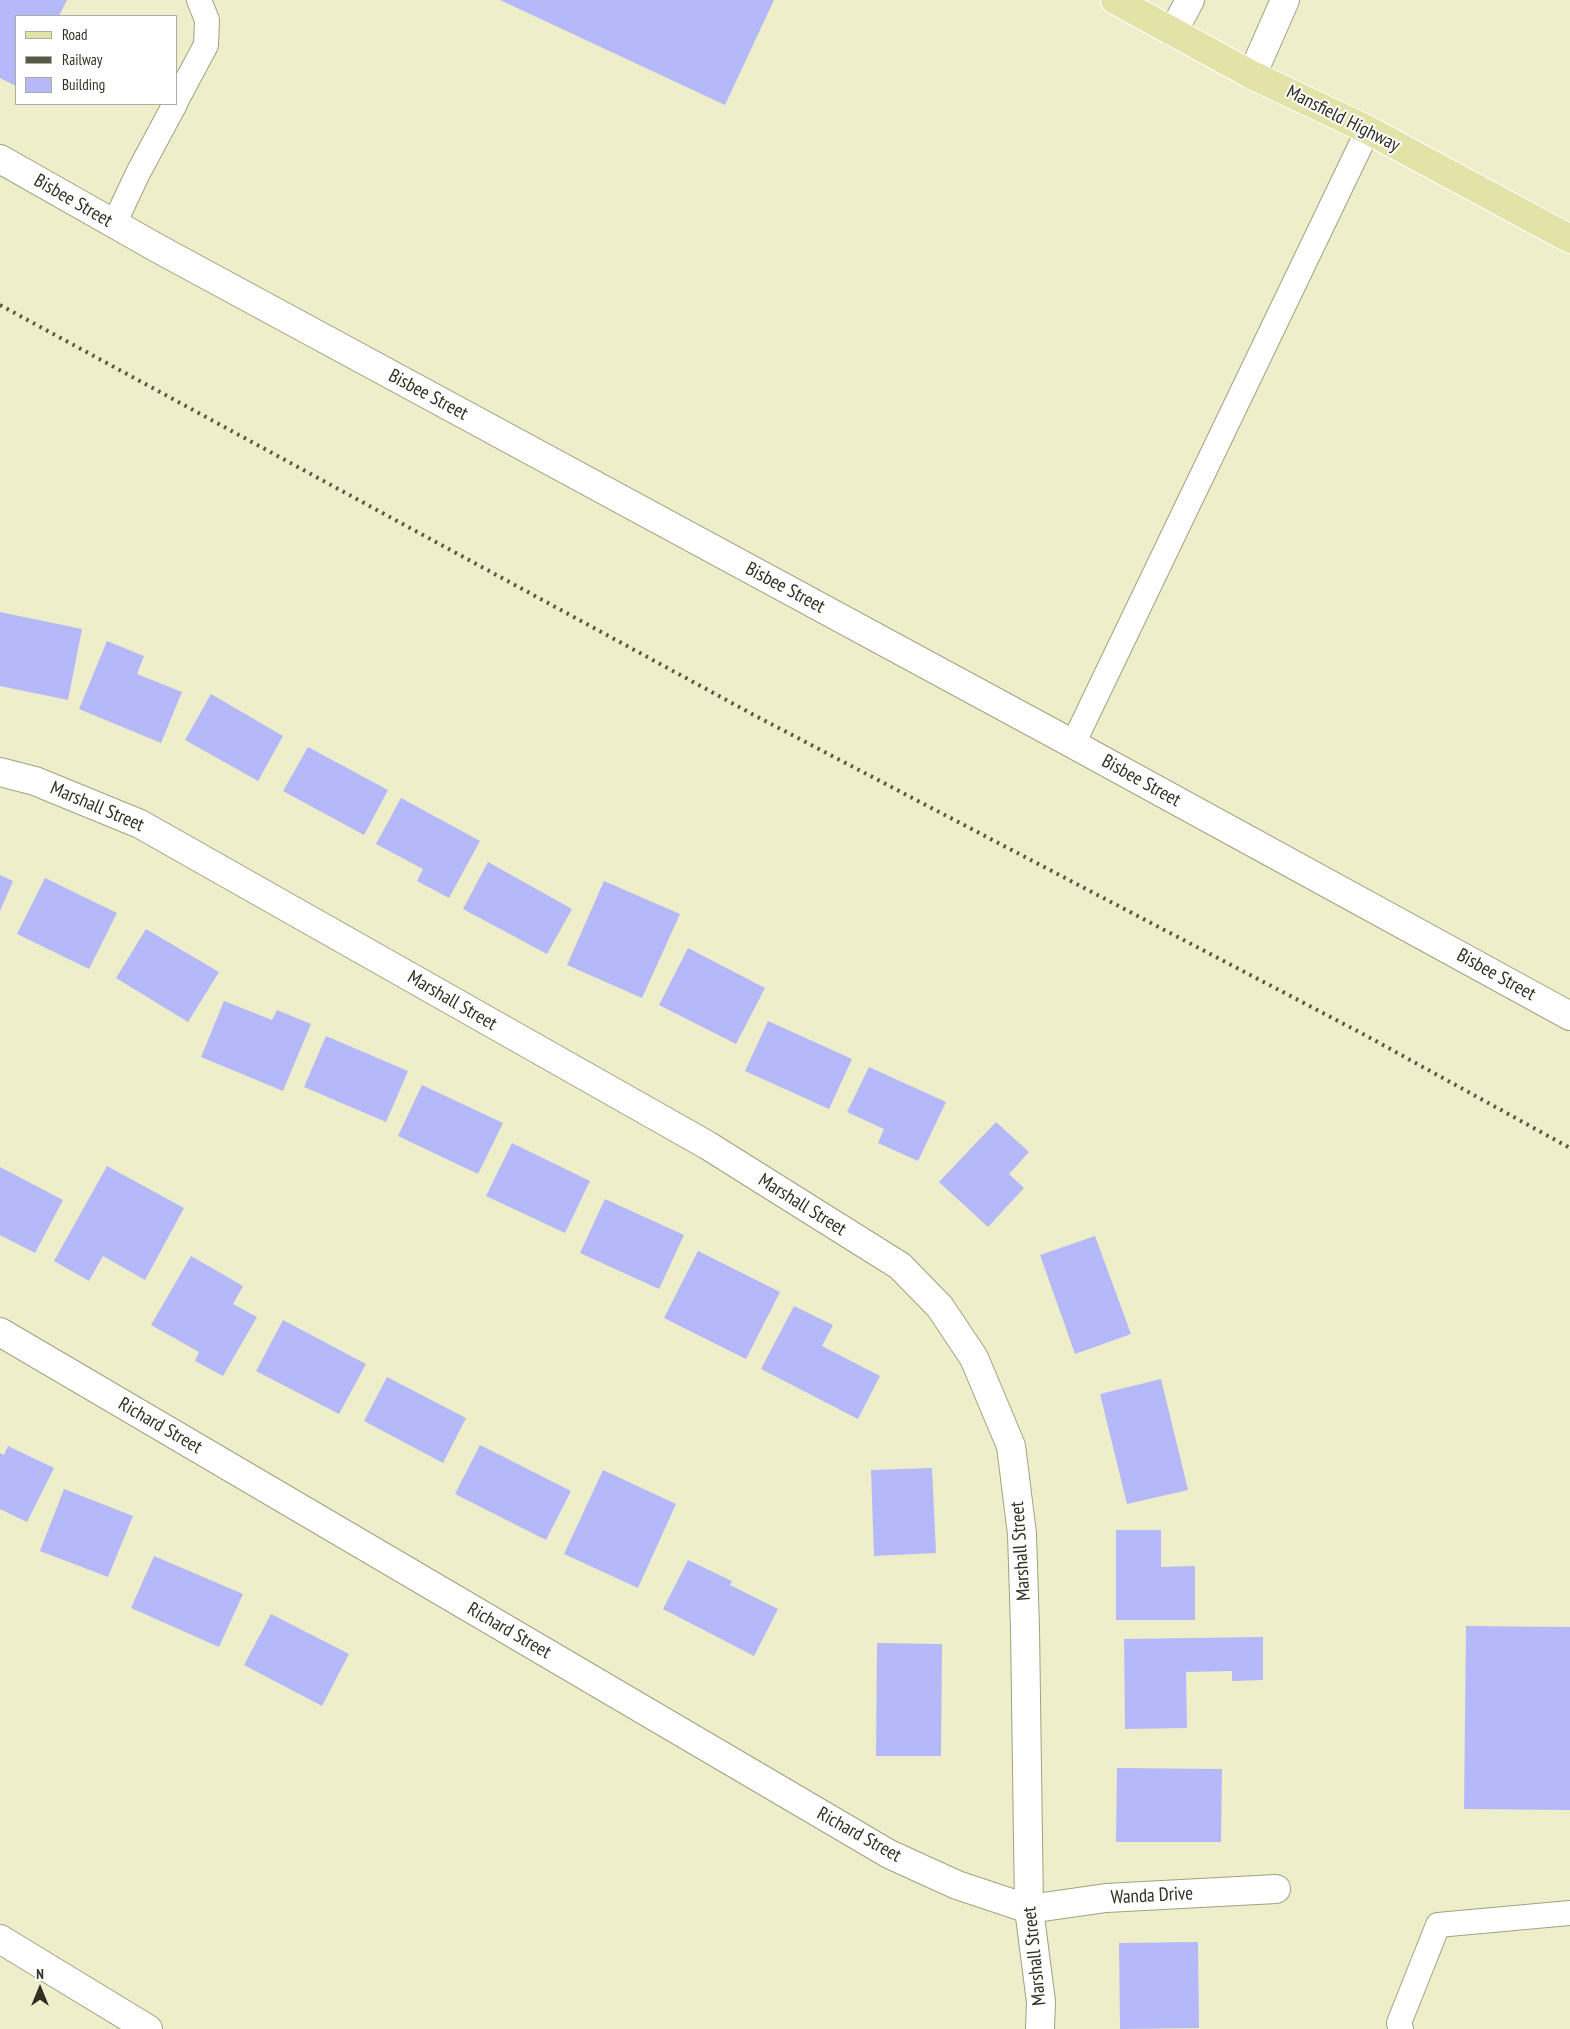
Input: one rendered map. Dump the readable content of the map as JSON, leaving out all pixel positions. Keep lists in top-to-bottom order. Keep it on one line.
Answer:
{"streets":{"main road":["Mansfield Highway"],"street":["Bisbee Street","Marshall Street","Richard Street","Wanda Drive"]},"crossings":[["Marshall Street","Richard Street"],["Marshall Street","Wanda Drive"],["Richard Street","Wanda Drive"]],"legend":["Road","Railway","Building"],"north":"top"}
